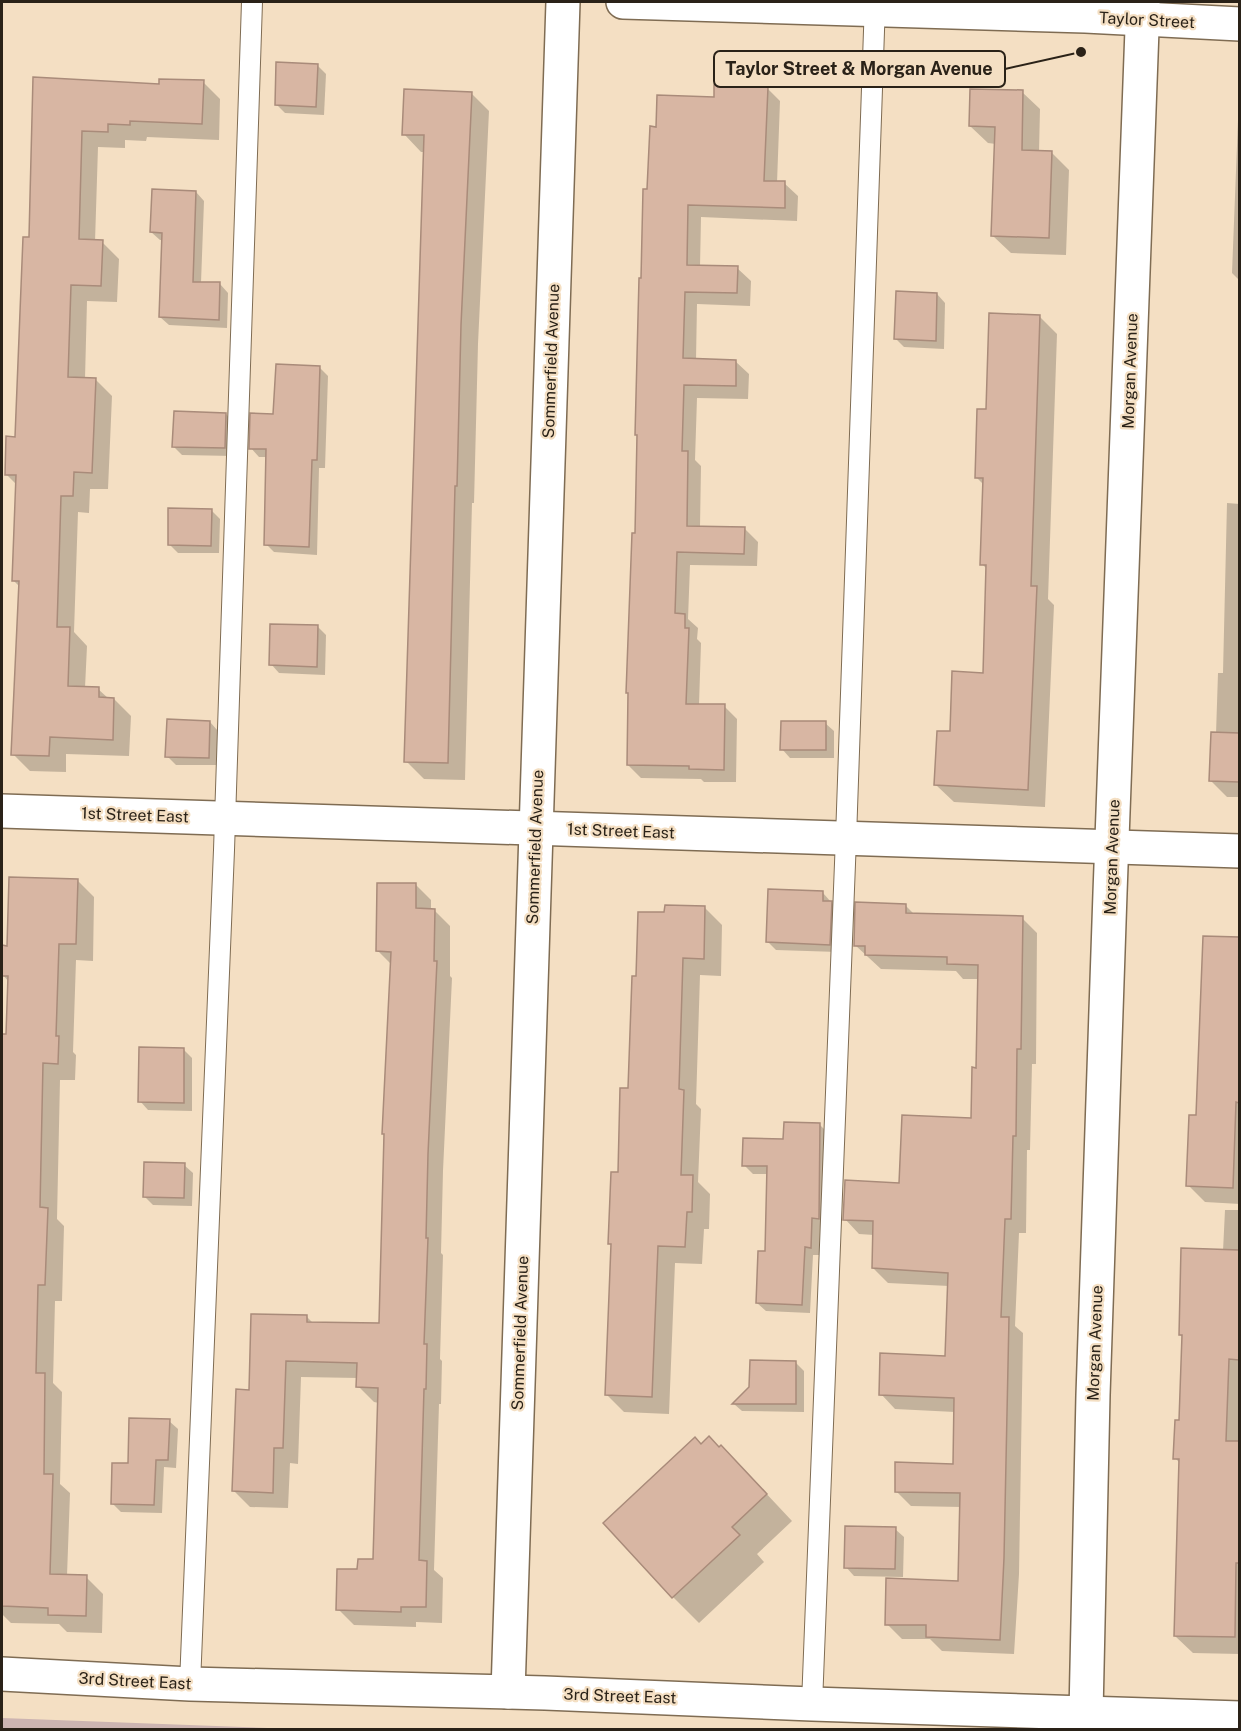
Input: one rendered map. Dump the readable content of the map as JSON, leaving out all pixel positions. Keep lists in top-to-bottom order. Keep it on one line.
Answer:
{"streets":{"street":["Taylor Street","Sommerfield Avenue","Morgan Avenue","1st Street East","3rd Street East"]},"crossings":[["Taylor Street","Morgan Avenue"],["Sommerfield Avenue","1st Street East"],["Sommerfield Avenue","3rd Street East"],["Morgan Avenue","1st Street East"],["Morgan Avenue","3rd Street East"]],"places":["Taylor Street & Morgan Avenue"]}
